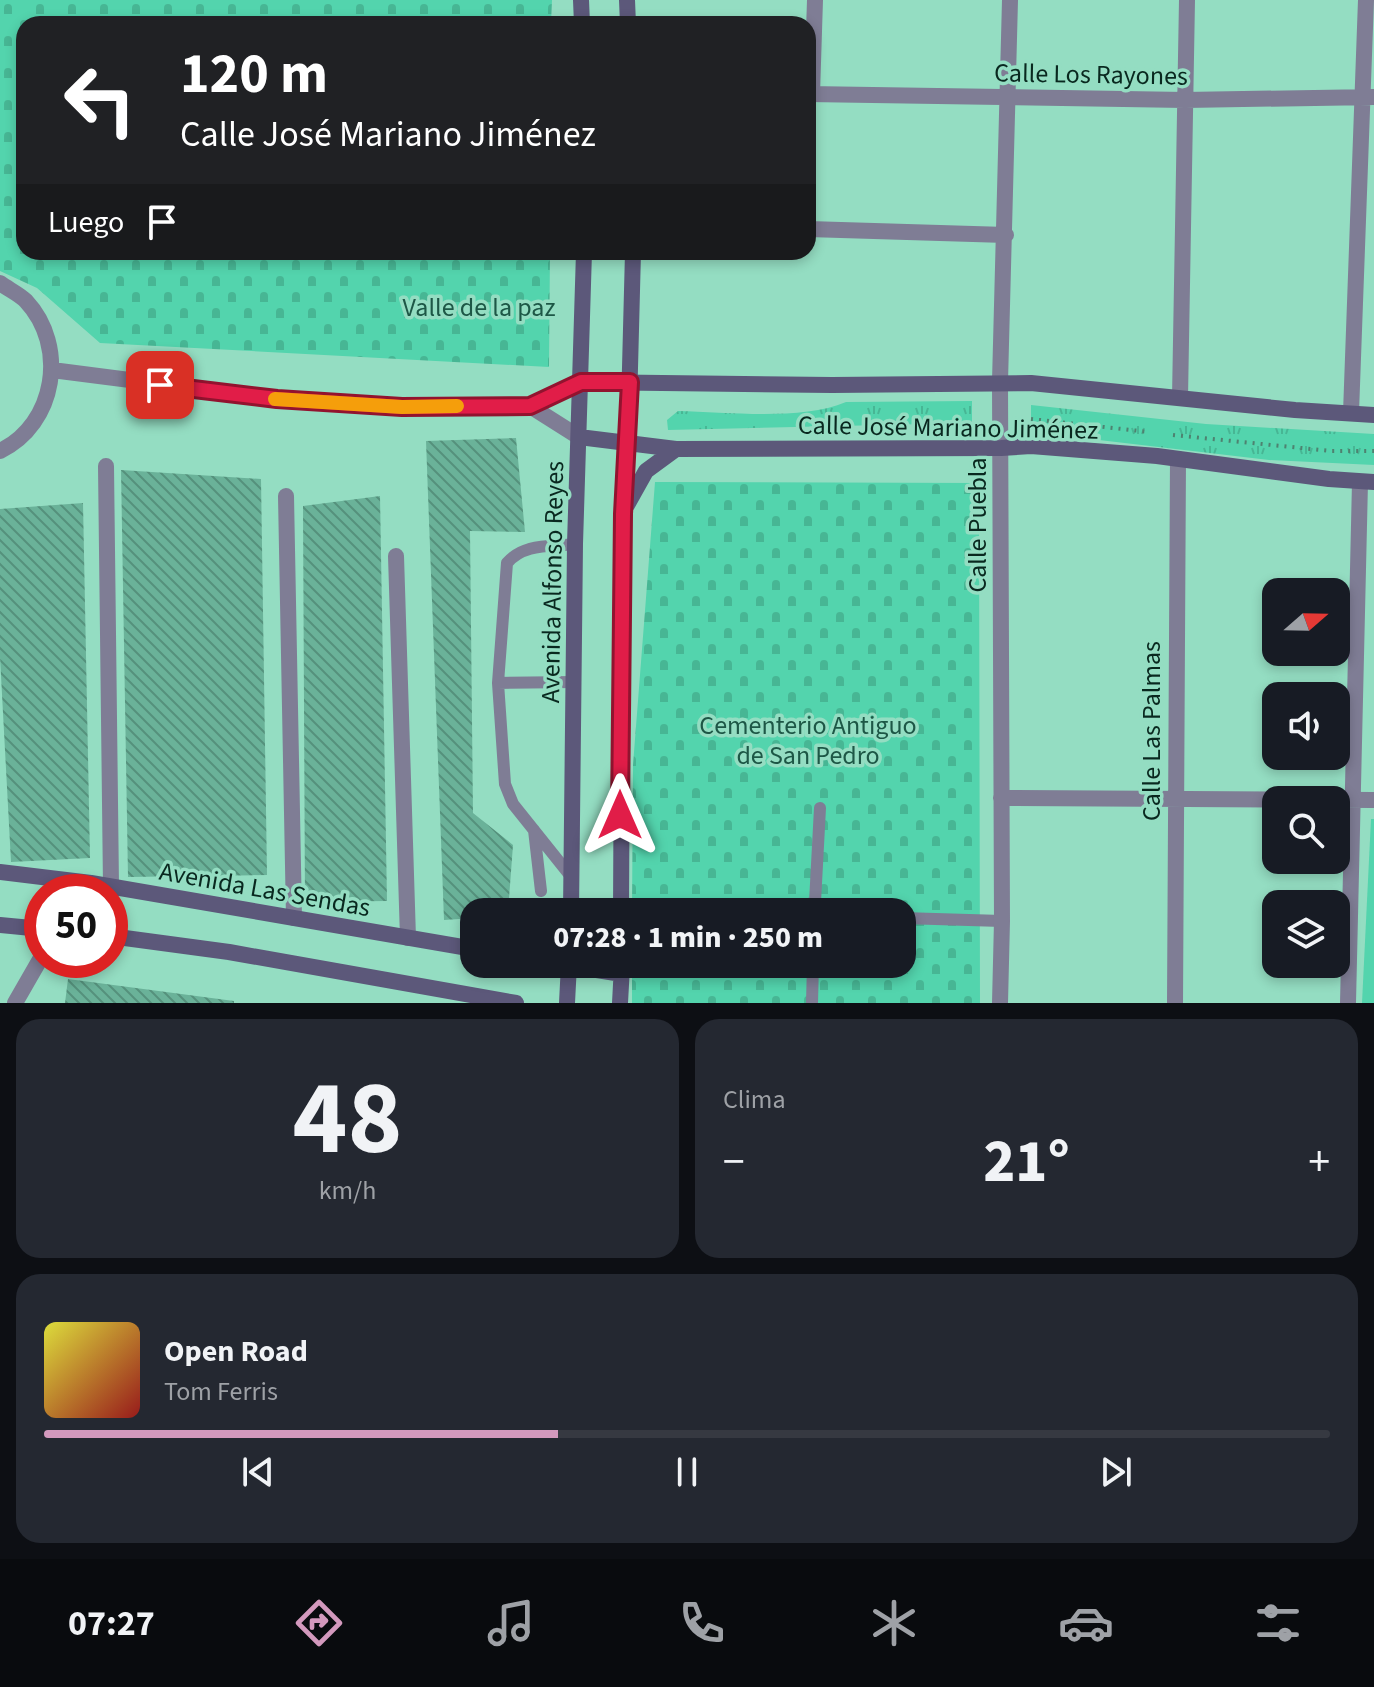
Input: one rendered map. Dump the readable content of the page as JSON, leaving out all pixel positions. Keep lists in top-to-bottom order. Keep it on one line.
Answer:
{"streets":{"street":["Calle Los Rayones","Calle José Mariano Jiménez","Calle Puebla","Avenida Alfonso Reyes","Calle Las Palmas","Avenida Las Sendas"]},"crossings":[["Calle Los Rayones","Calle Puebla"],["Calle José Mariano Jiménez","Calle Puebla"],["Calle José Mariano Jiménez","Avenida Alfonso Reyes"],["Calle José Mariano Jiménez","Calle Las Palmas"]],"parks":["Valle de la paz","Cementerio Antiguo de San Pedro"],"north":"right","page":{"turn":["120 m","Calle José Mariano Jiménez"],"then":"Luego","limit":"50","trip":"07:28 · 1 min · 250 m","tile":[["48","km/h"],"Clima"],"heat":["−","21°","+"],"song":["Open Road","Tom Ferris"],"tabs":"07:27"}}
